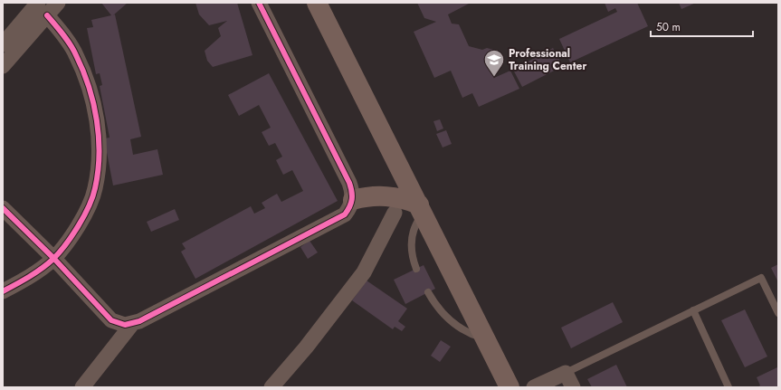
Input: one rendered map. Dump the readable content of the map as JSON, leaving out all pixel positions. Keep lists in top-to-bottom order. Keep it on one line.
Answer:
{"places":{"school or university":["Professional Training Center"]},"scale_bar":"50 m"}
